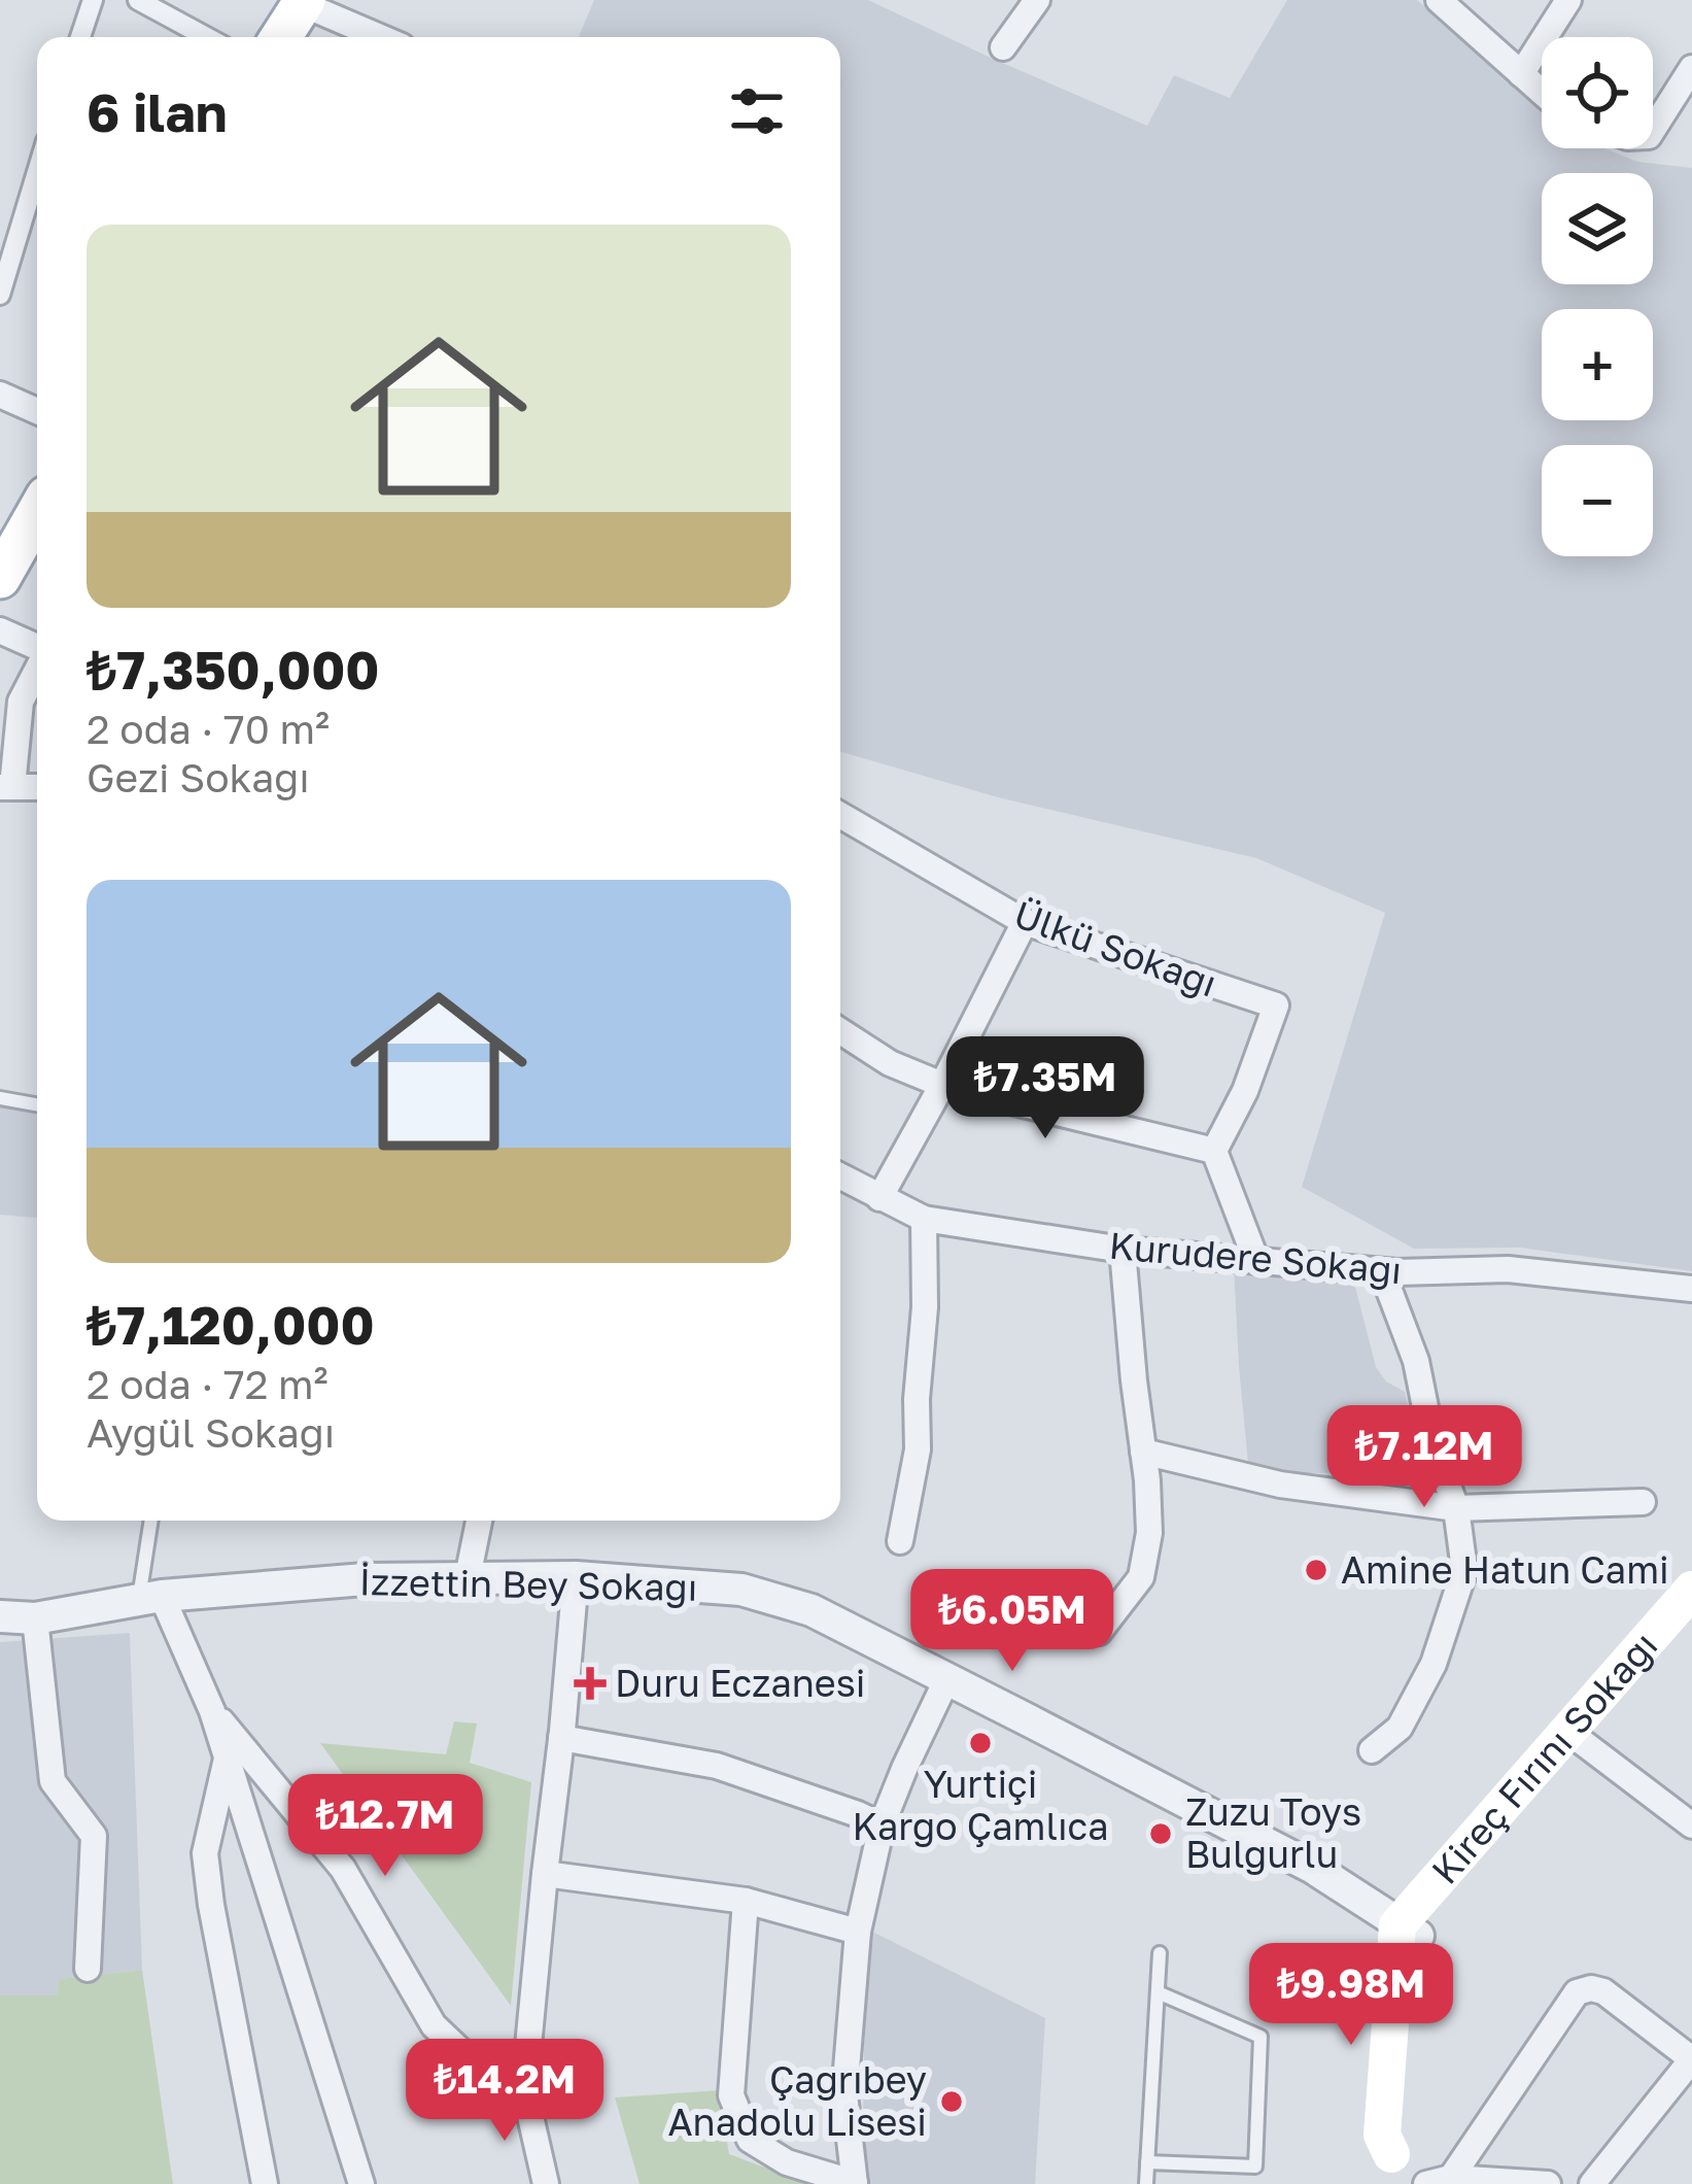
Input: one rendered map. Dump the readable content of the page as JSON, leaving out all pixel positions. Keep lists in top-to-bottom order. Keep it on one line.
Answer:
{"streets":{"main road":["Kireç Fırını Sokağı"],"street":["Ülkü Sokağı","Kurudere Sokağı","İzzettin Bey Sokağı"]},"crossings":[["İzzettin Bey Sokağı","Kireç Fırını Sokağı"]],"places":{"other":["Amine Hatun Cami","Yurtiçi Kargo Çamlıca","Zuzu Toys Bulgurlu","Çağrıbey Anadolu Lisesi"],"health":["Duru Eczanesi"]},"page":{"map_buttons":["+","−"],"heading":"6 ilan","list":[{"name":"₺7,350,000","note":"2 oda · 70 m² · Gezi Sokağı"},{"name":"₺7,120,000","note":"2 oda · 72 m² · Aygül Sokağı"}],"price":["₺7.35M","₺7.12M","₺6.05M","₺12.7M","₺9.98M","₺14.2M"]}}
